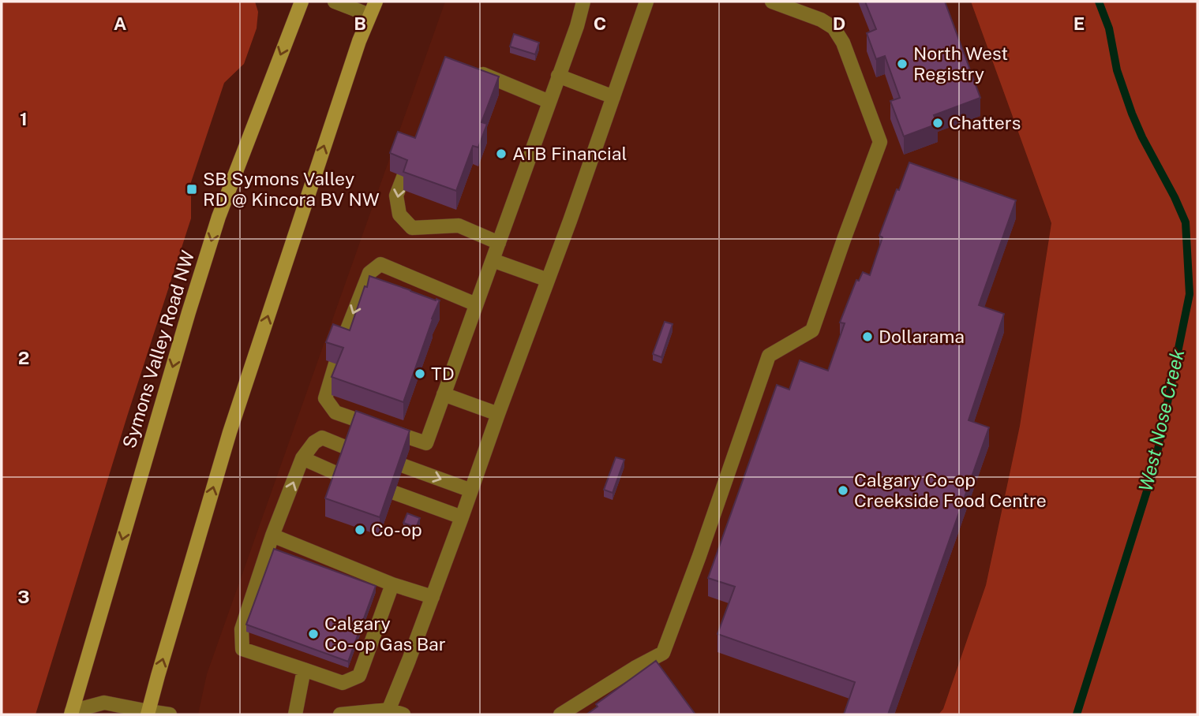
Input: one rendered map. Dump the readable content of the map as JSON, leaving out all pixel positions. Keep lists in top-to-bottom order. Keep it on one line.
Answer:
{"streets":{"main road":["Symons Valley Road NW"]},"water":["West Nose Creek"],"places":{"other":["North West Registry","Chatters","ATB Financial","Dollarama","TD","Calgary Co-op Creekside Food Centre","Co-op","Calgary Co-op Gas Bar"],"transit":["SB Symons Valley RD @ Kincora BV NW"]},"grid":{"columns":["A","B","C","D","E"],"rows":["1","2","3"]}}
